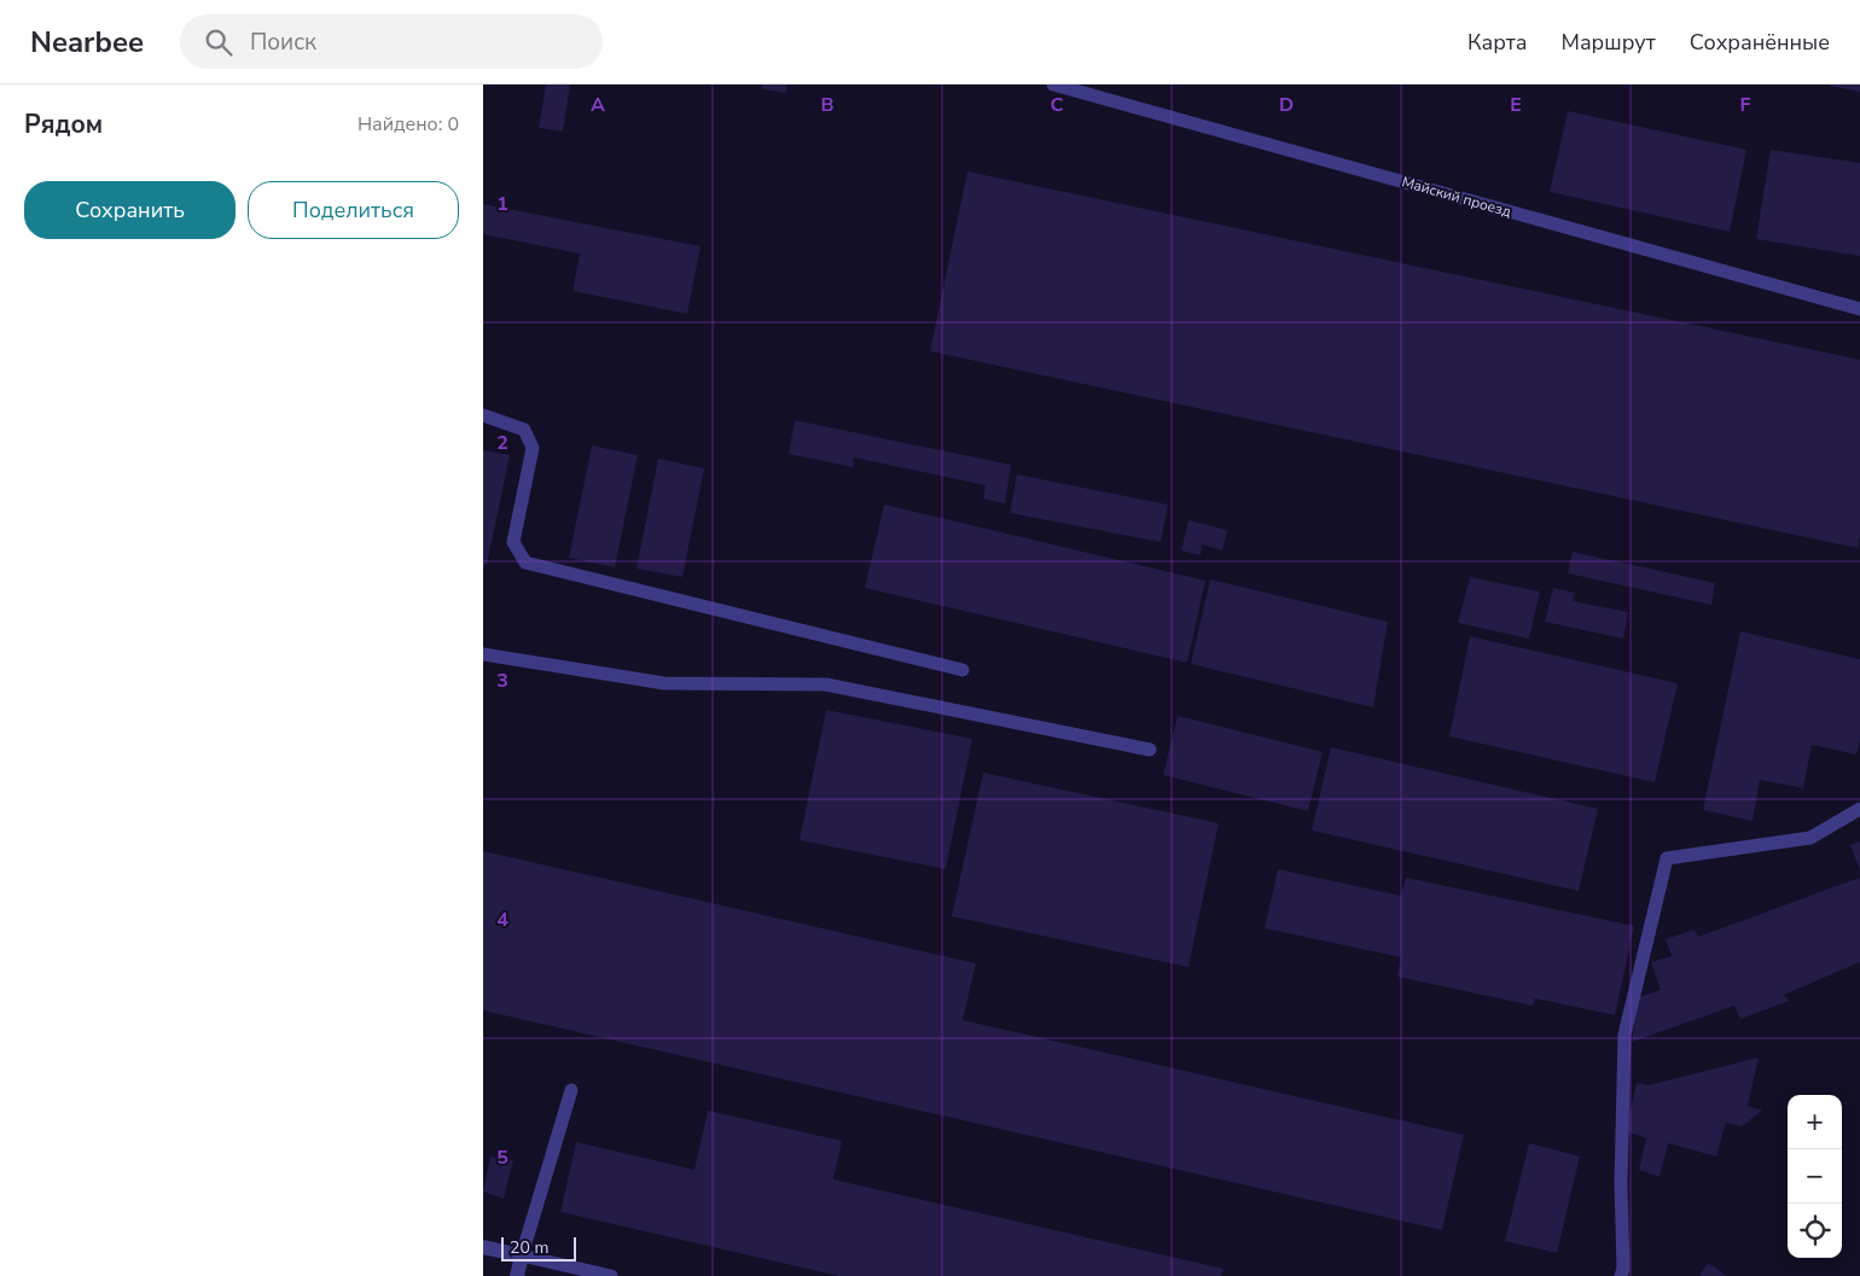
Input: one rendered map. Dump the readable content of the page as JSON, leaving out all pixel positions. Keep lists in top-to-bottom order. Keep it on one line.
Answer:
{"streets":{"lane":["Майский проезд"]},"scale_bar":"20 m","page":{"header":"Nearbee","search":"Поиск","nav":["Карта","Маршрут","Сохранённые"],"heading":["Рядом","Найдено: 0"],"buttons":["Сохранить","Поделиться"],"map_buttons":["+","−"],"scale":"20 m"},"grid":{"columns":["A","B","C","D","E","F"],"rows":["1","2","3","4","5"]}}
